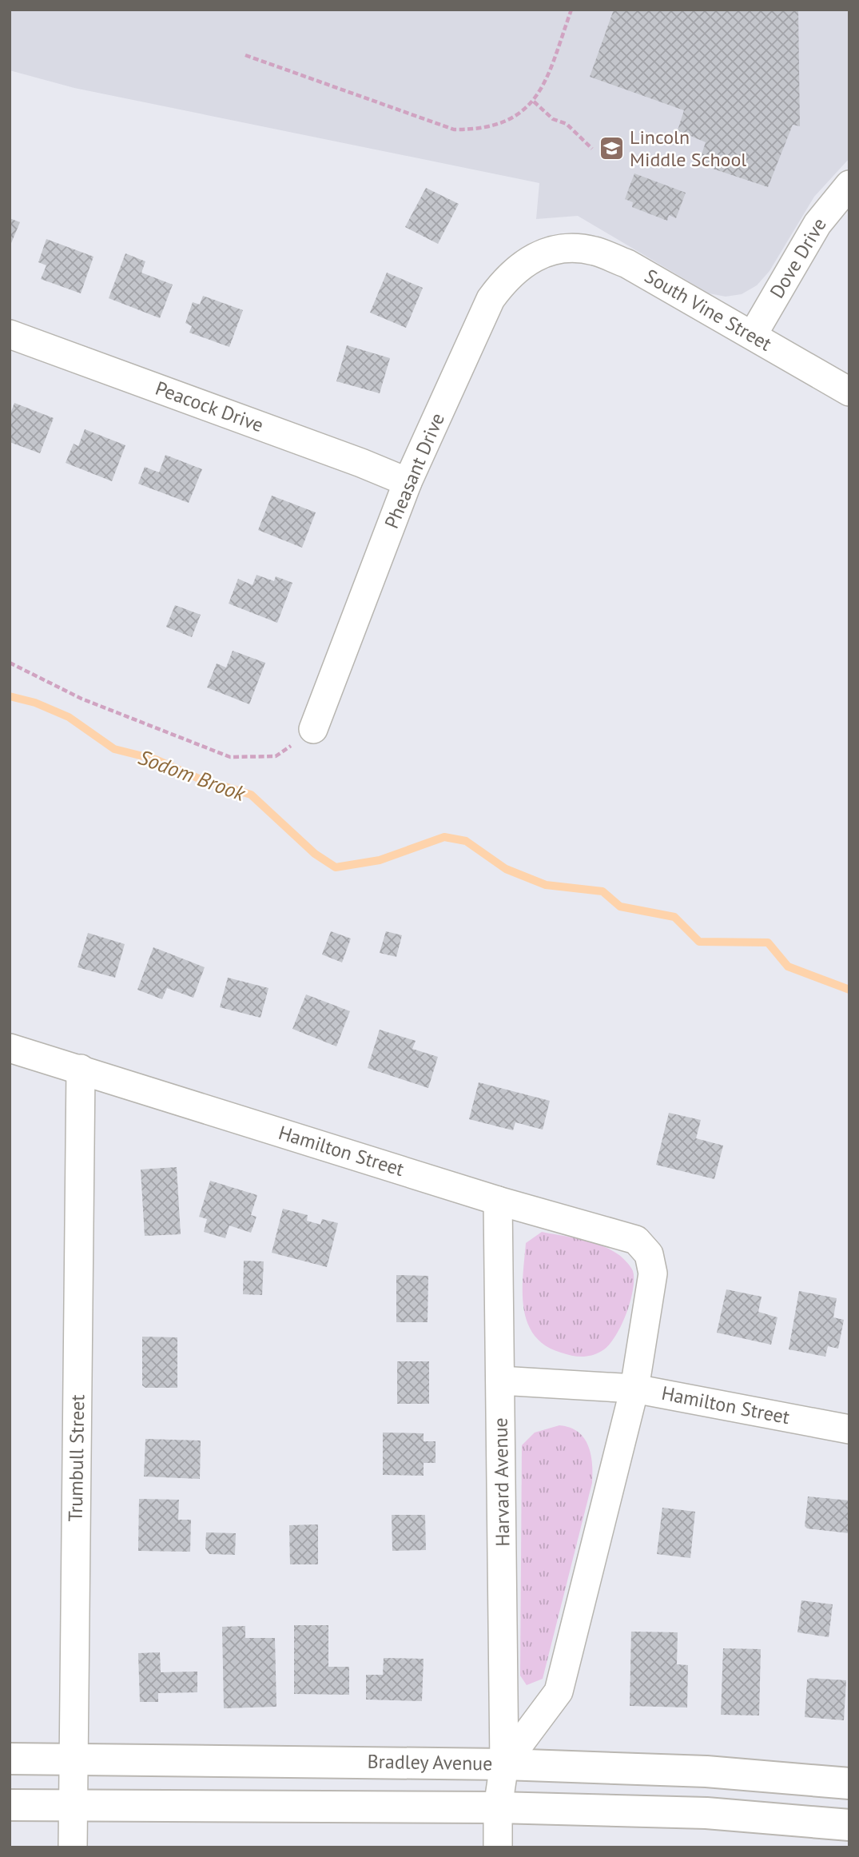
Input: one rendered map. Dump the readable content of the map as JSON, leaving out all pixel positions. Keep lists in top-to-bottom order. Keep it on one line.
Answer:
{"streets":{"street":["Dove Drive","South Vine Street","Peacock Drive","Pheasant Drive","Hamilton Street","Trumbull Street","Harvard Avenue","Bradley Avenue"]},"crossings":[["Dove Drive","South Vine Street"],["South Vine Street","Pheasant Drive"],["Peacock Drive","Pheasant Drive"],["Hamilton Street","Trumbull Street"],["Hamilton Street","Harvard Avenue"],["Trumbull Street","Bradley Avenue"],["Harvard Avenue","Bradley Avenue"]],"water":["Sodom Brook"],"places":{"school or university":["Lincoln Middle School"]}}
